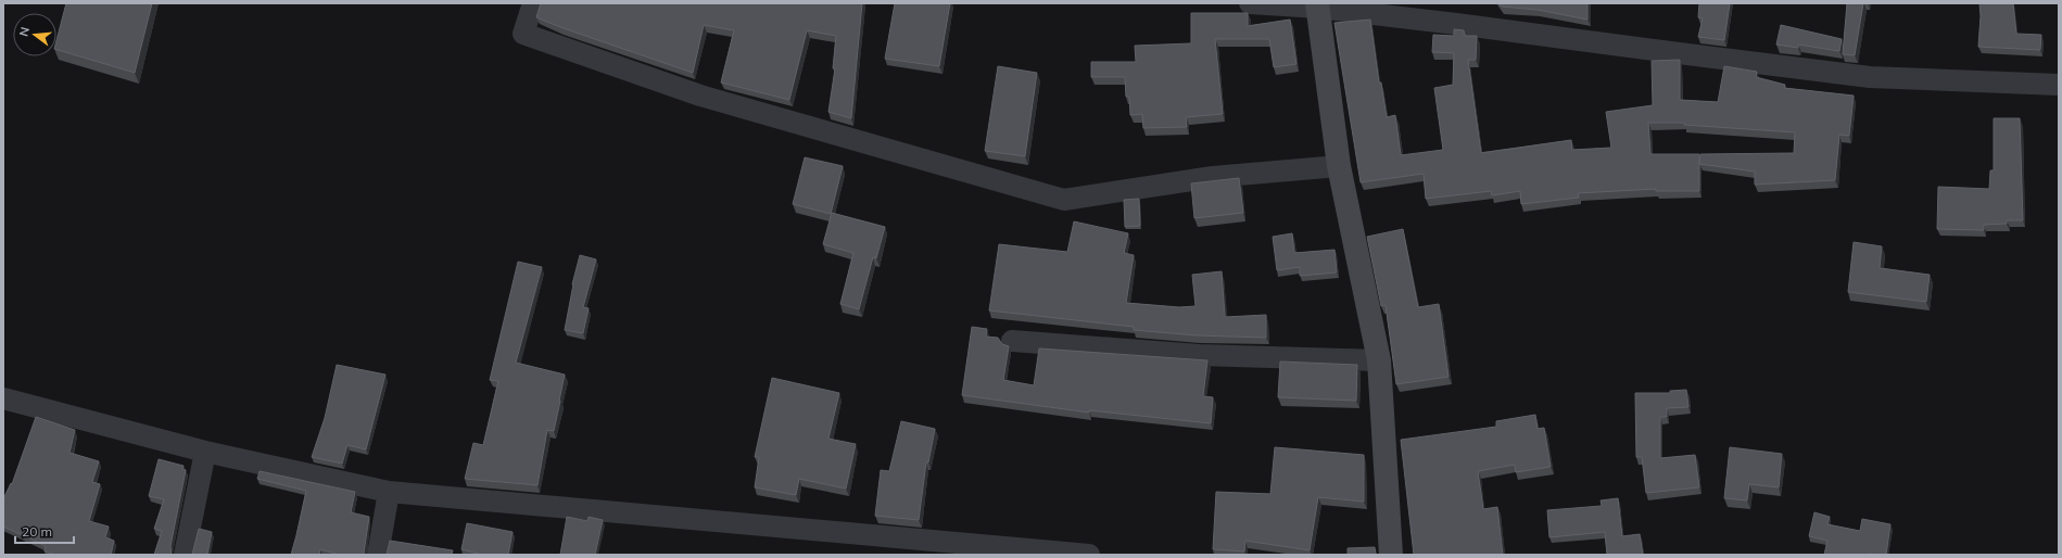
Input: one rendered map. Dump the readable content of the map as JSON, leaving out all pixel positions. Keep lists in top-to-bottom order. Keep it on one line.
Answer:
{"scale_bar":"20 m","north":"left"}
